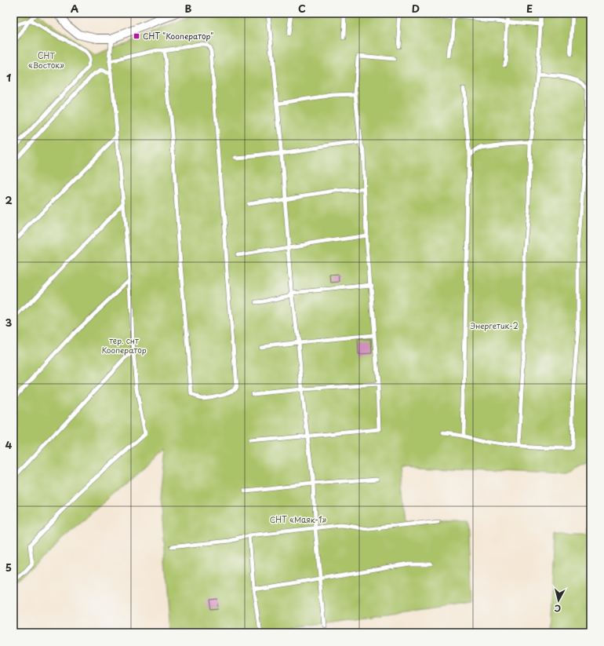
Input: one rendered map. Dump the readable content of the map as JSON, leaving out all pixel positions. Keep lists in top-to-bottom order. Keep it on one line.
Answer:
{"parks":["СНТ «Восток»","Энергетик-2","тер. снт Кооператор","СНТ «Маяк-1»"],"places":{"transit":["СНТ \"Кооператор\""]},"north":"bottom","grid":{"columns":["A","B","C","D","E"],"rows":["1","2","3","4","5"]}}
